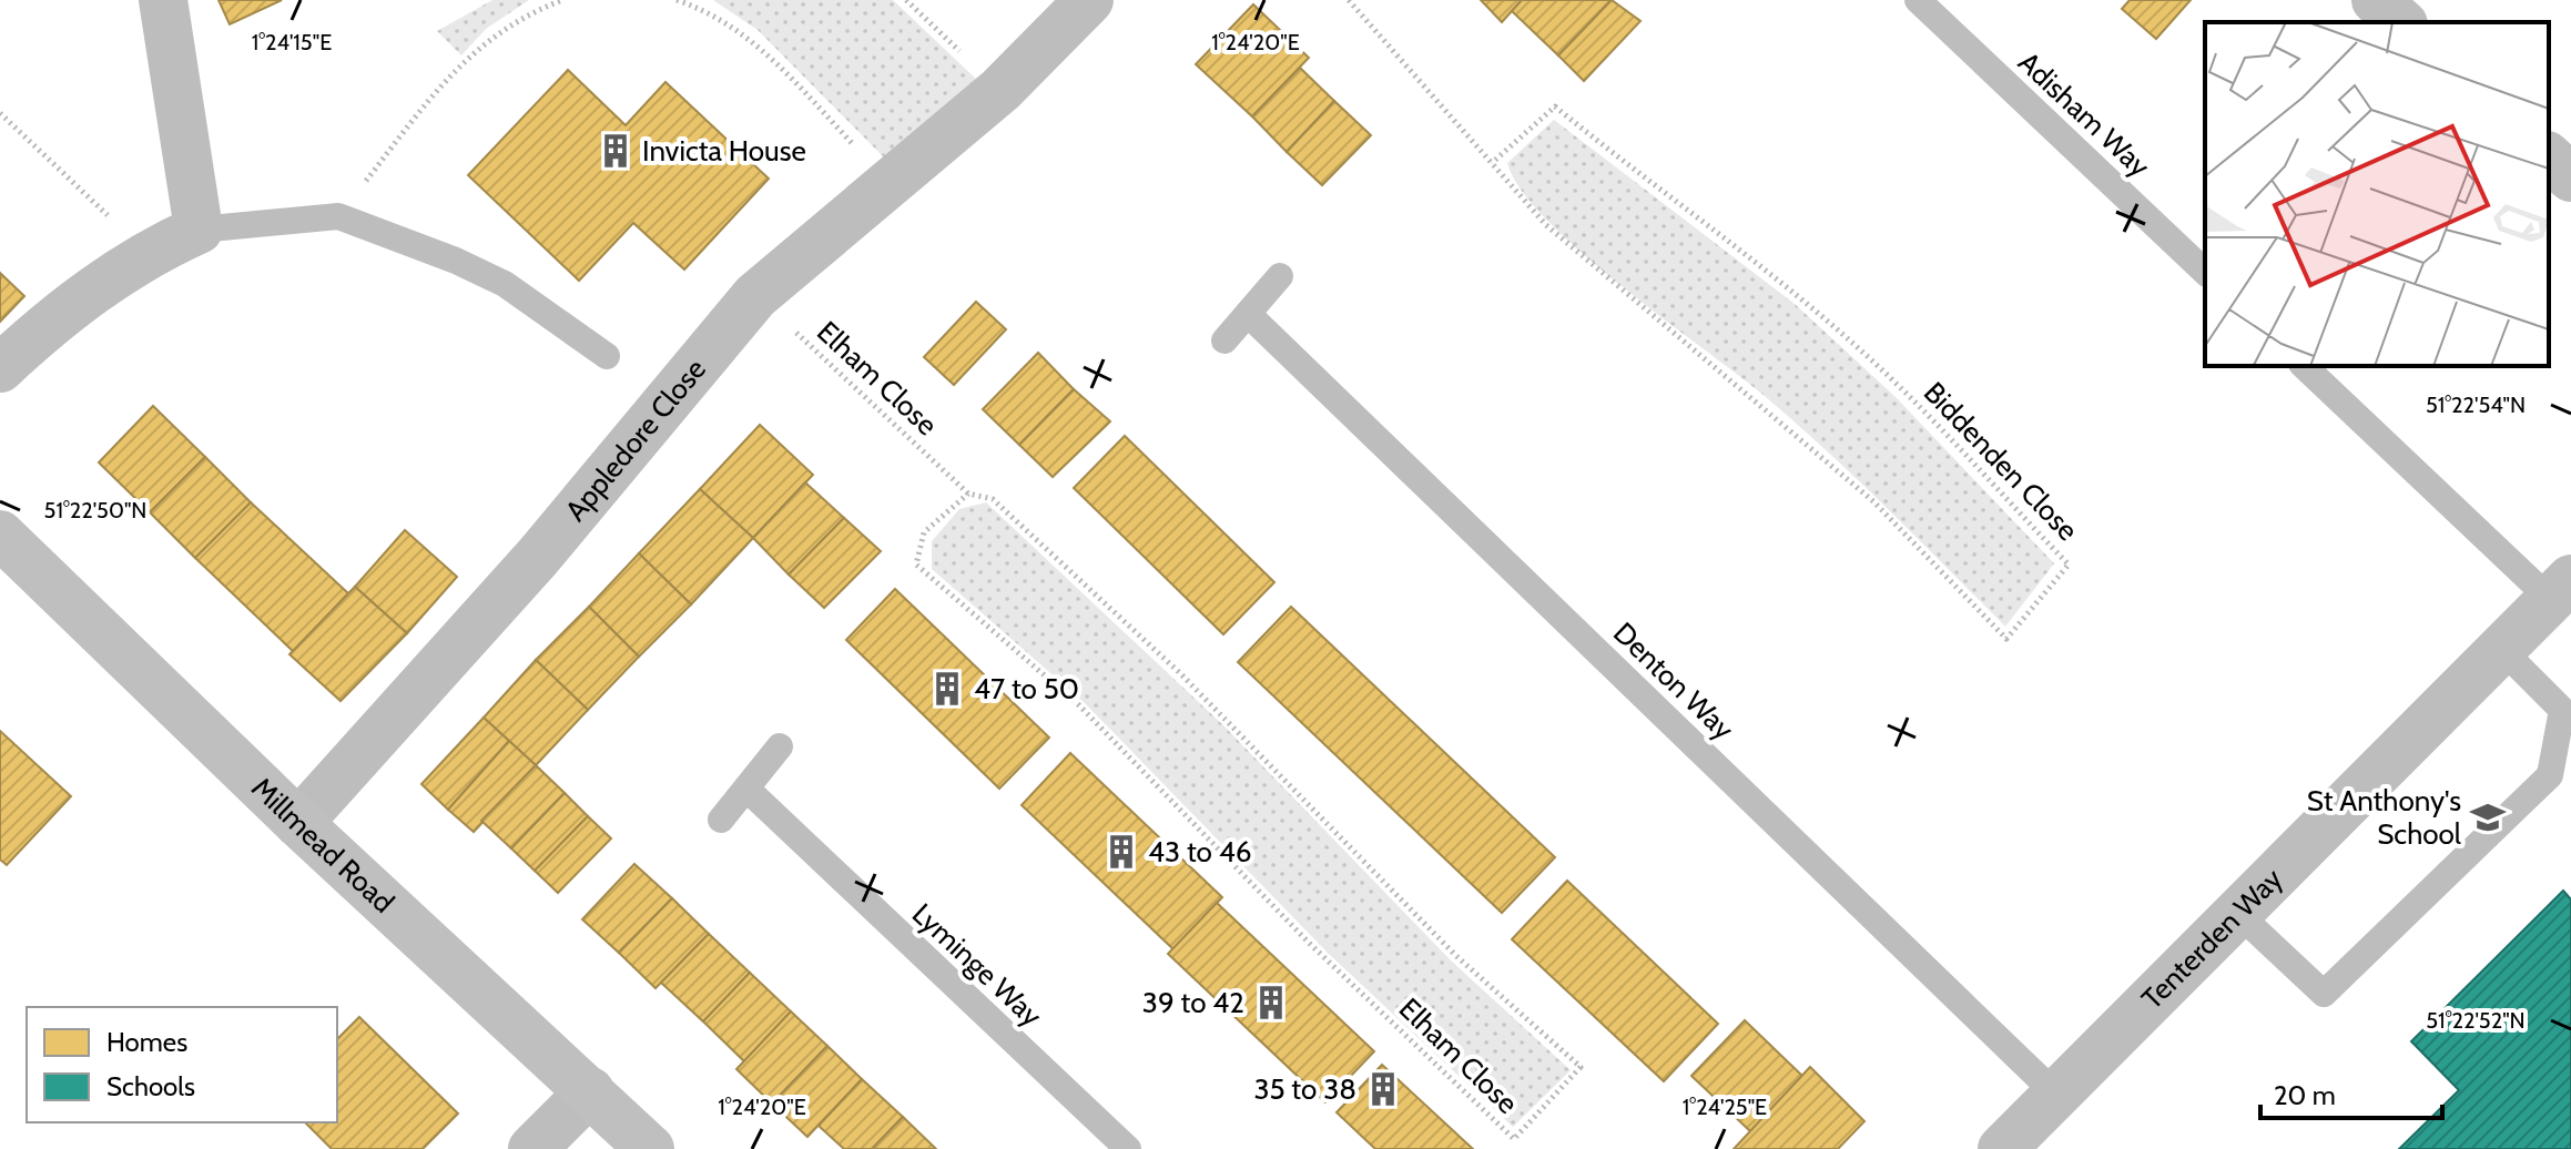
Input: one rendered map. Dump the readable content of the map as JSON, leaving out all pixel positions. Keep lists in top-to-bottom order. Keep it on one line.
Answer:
{"streets":{"main road":["Millmead Road"],"street":["Appledore Close","Tenterden Way"],"lane":["Adisham Way","Denton Way","Lyminge Way"],"path":["Elham Close","Biddenden Close"]},"crossings":[["Elham Close","Appledore Close"],["Appledore Close","Millmead Road"],["Denton Way","Tenterden Way"]],"places":{"building":["Invicta House","47 to 50","43 to 46","39 to 42","35 to 38"],"school or university":["St Anthony's School"]},"legend":["Homes","Schools"],"scale_bar":"20 m","coordinates":["1°24'15\"E","1°24'20\"E","51°22'54\"N","51°22'50\"N","51°22'52\"N","1°24'25\"E"]}
